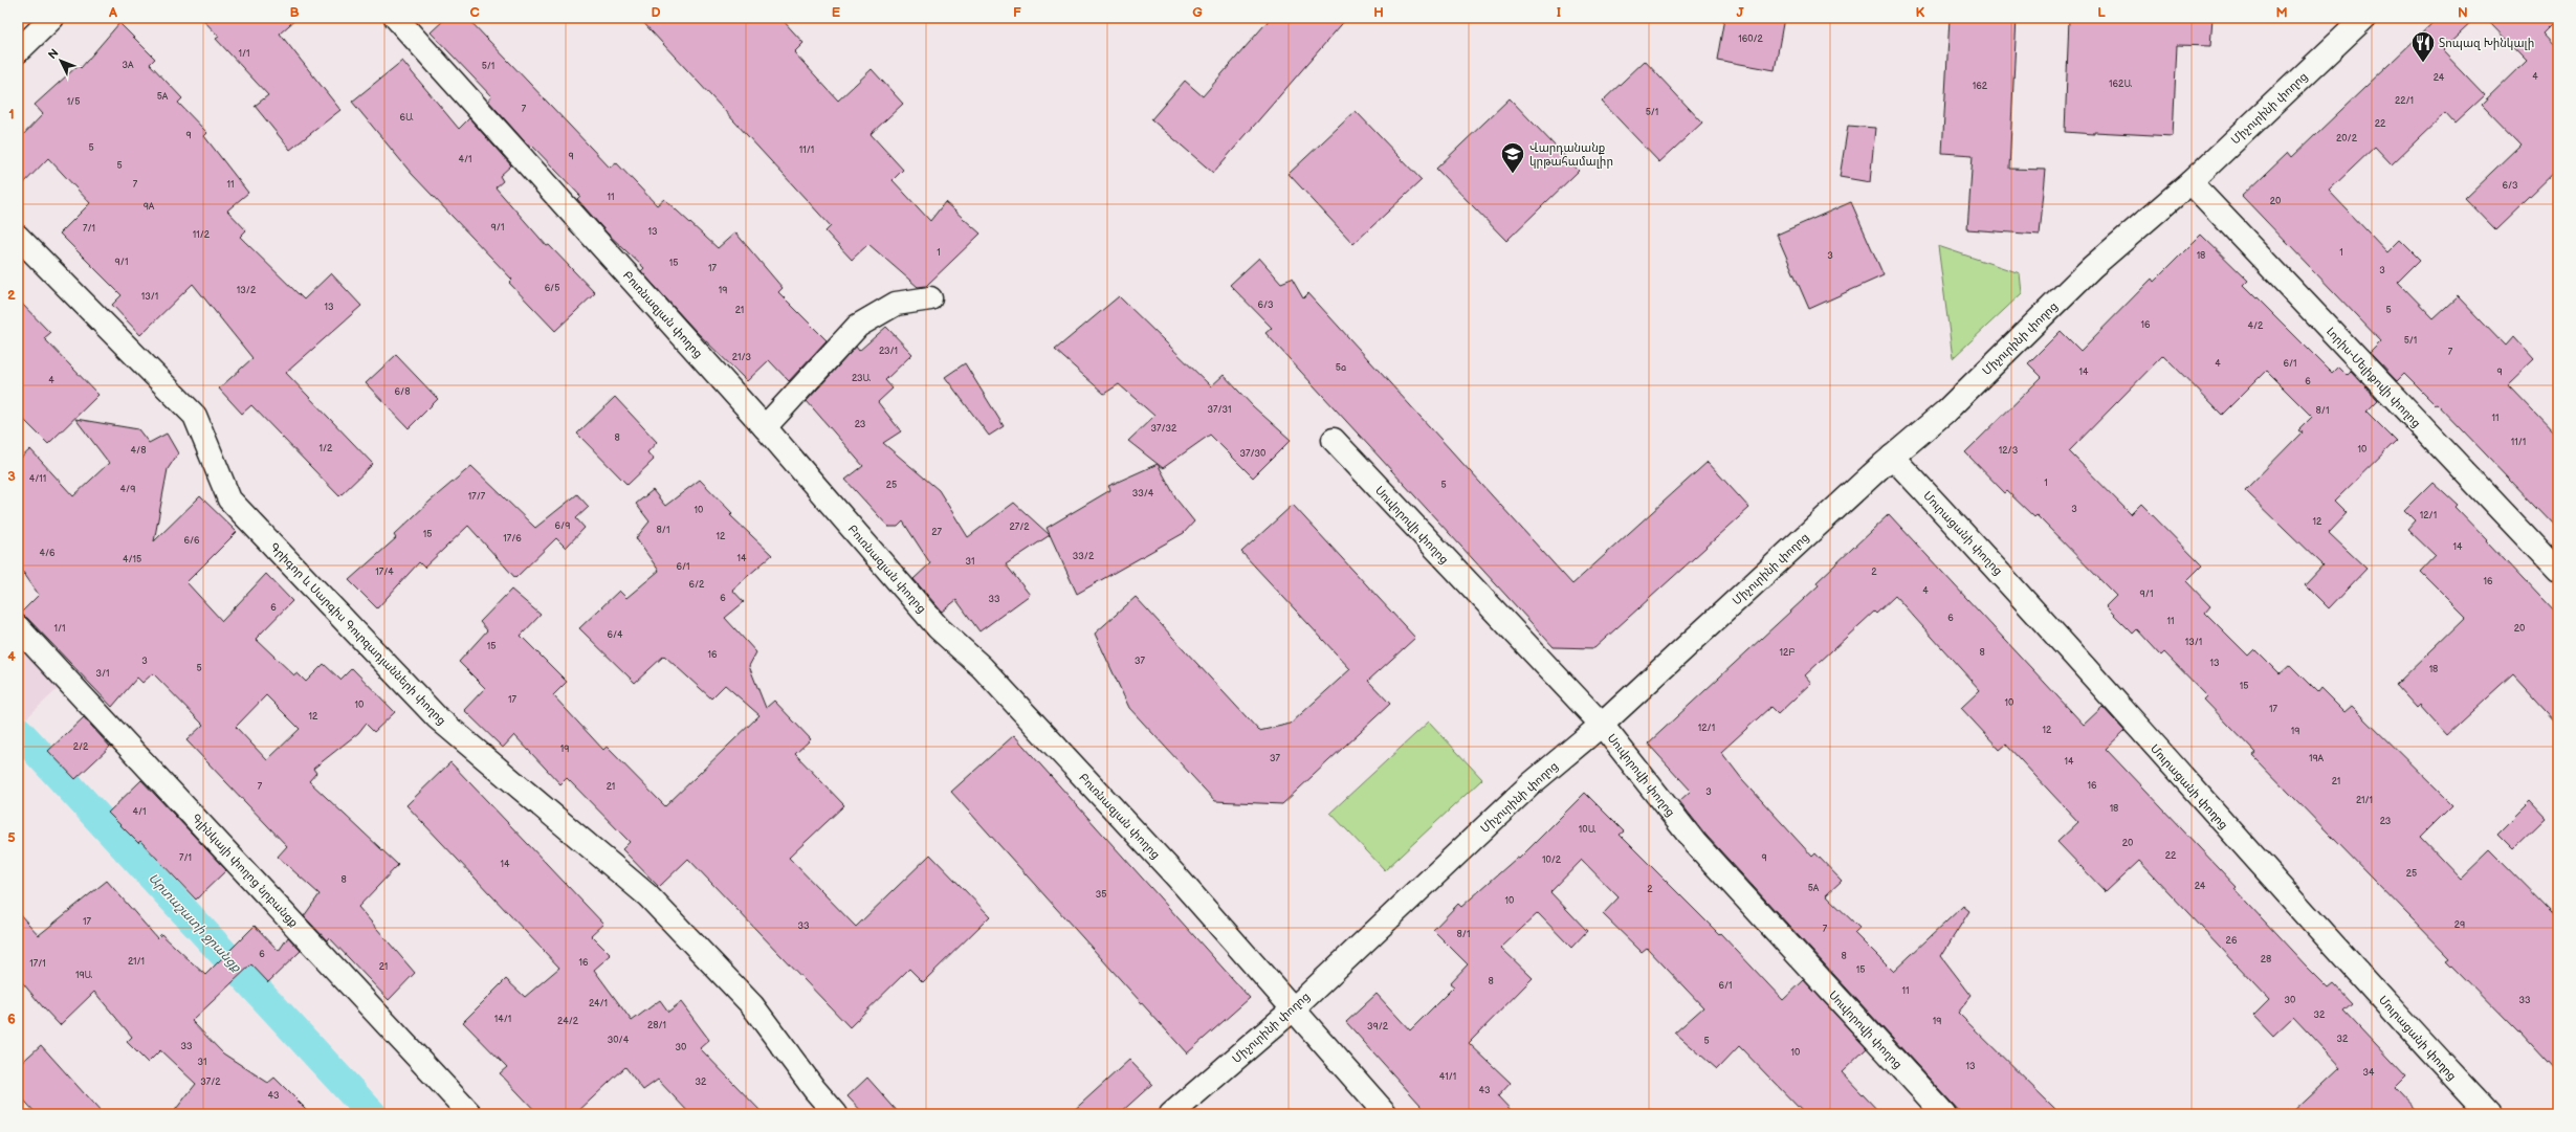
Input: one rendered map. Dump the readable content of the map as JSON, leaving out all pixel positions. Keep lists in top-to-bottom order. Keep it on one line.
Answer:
{"streets":{"street":["Միչուրինի փողոց","Բուռնազյան փողոց","Լորիս-Մելիքովի փողոց","Սուվորովի փողոց","Մուրացանի փողոց","Գրիգոր և Սարգիս Գուրզադյանների փողոց","Գլինկայի փողոց նրբանցք"]},"crossings":[["Միչուրինի փողոց","Բուռնազյան փողոց"],["Միչուրինի փողոց","Լորիս-Մելիքովի փողոց"],["Միչուրինի փողոց","Սուվորովի փողոց"],["Միչուրինի փողոց","Մուրացանի փողոց"]],"water":["Արտաշատի ջրանցք"],"places":{"restaurant":["Տոպազ Խինկալի"],"school or university":["Վարդանանք կրթահամալիր"]},"house_numbers":["160/2","1/1","3A","5/1","4","24","162Ա","162","5A","22/1","1/5","7","5/1","6Ա","22","9","20/2","5","11/1","9","4/1","5","7","11","6/3","11","20","9A","9/1","7/1","13","11/2","1","1","3","18","9/1","15","17","3","6/5","13/2","19","13/1","6/3","13","21","5","16","4/2","5/1","23/1","7","21/3","4","6/1","5a","14","9","23Ա","4","6","6/8","37/31","8/1","11","23","37/32","8","11/1","1/2","10","4/8","12/3","37/30","4/11","1","25","5","4/9","33/4","17/7","3","10","12/1","12","6/9","27/2","8/1","27","15","12","17/6","6/6","14","4/6","33/2","14","4/15","31","6/1","17/4","2","16","6/2","4","9/1","6","33","6","6","11","1/1","20","6/4","13/1","15","12Բ","8","16","3","37","13","5","18","3/1","15","17","10","10","17","12","12/1","12","19","2/2","19","37","19A","14","21","16","7","21","3","21/1","18","4/1","23","10Ա","20","22","7/1","9","10/2","14","25","8","24","5A","2","35","10","17","29","33","7","8/1","26","6","8","28","21/1","16","17/1","21","15","19Ա","8","6/1","11","30","33","24/1","32","14/1","24/2","19","28/1","39/2","32","30/4","5","33","30","10","31","13","34","41/1","37/2","32","43","43"],"north":"top left","grid":{"columns":["A","B","C","D","E","F","G","H","I","J","K","L","M","N"],"rows":["1","2","3","4","5","6"]}}
